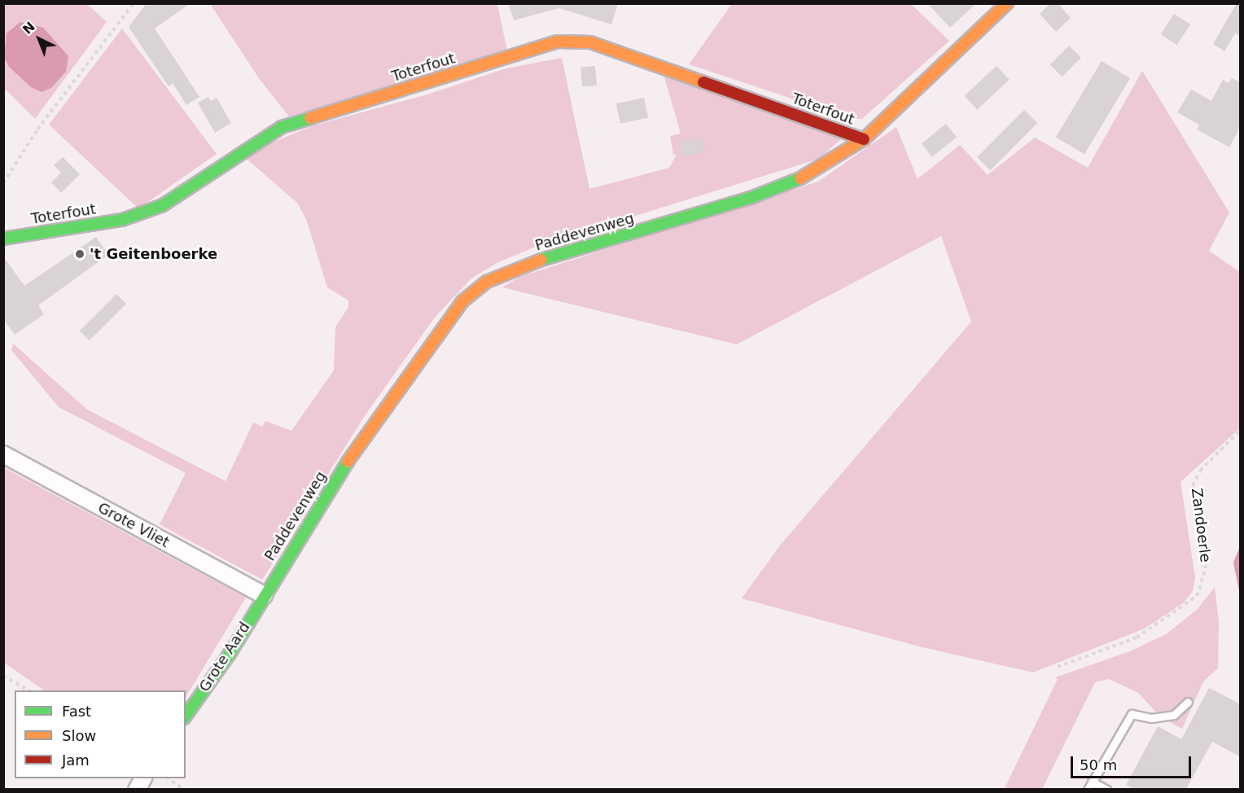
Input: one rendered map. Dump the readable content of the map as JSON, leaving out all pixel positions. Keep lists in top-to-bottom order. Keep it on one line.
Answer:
{"streets":{"street":["Toterfout","Paddevenweg","Grote Vliet","Grote Aard"],"path":["Zandoerle"]},"crossings":[["Toterfout","Paddevenweg"],["Paddevenweg","Grote Vliet"],["Paddevenweg","Grote Aard"],["Grote Vliet","Grote Aard"]],"places":["'t Geitenboerke"],"legend":["Fast","Slow","Jam"],"scale_bar":"50 m","north":"top left"}
